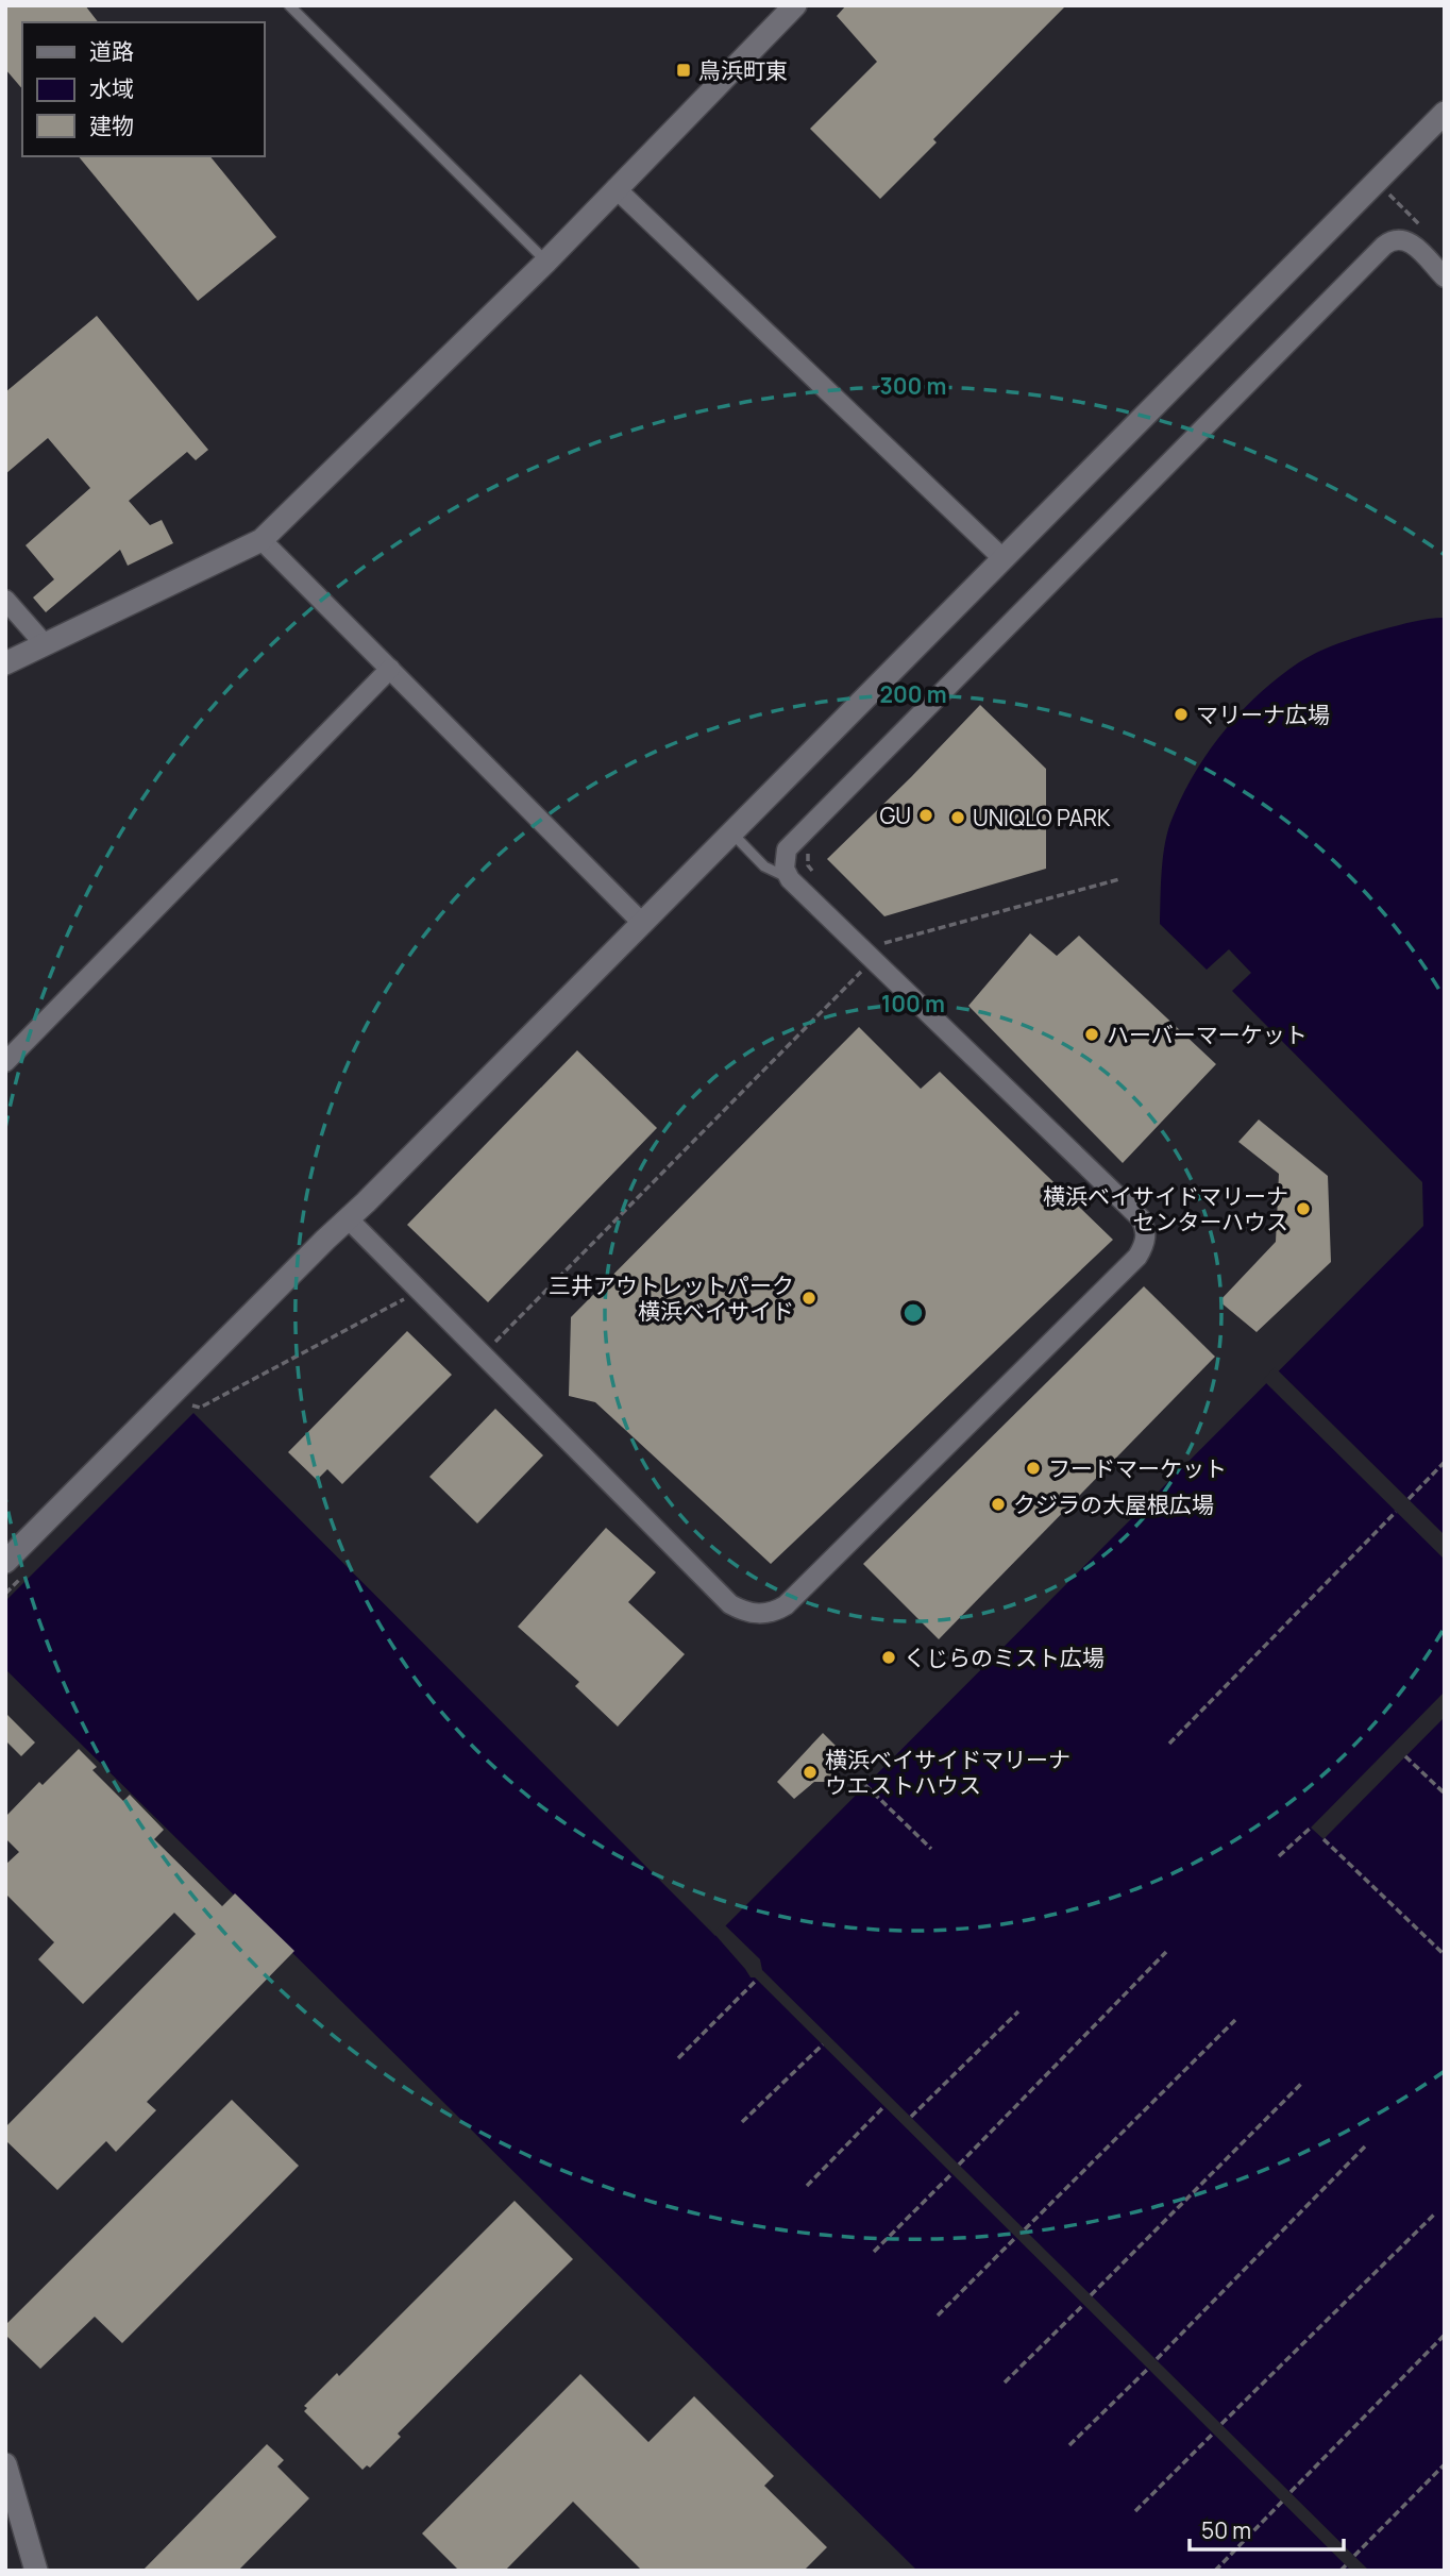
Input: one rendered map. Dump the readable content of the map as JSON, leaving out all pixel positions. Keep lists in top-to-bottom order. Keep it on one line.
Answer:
{"places":{"transit":["鳥浜町東"],"other":["マリーナ広場","GU","UNIQLO PARK","ハーバーマーケット","横浜ベイサイドマリーナ センターハウス","三井アウトレットパーク 横浜ベイサイド","フードマーケット","クジラの大屋根広場","くじらのミスト広場","横浜ベイサイドマリーナ ウエストハウス"]},"legend":["道路","水域","建物"],"scale_bar":"50 m","rings":["300 m","200 m","100 m"]}
